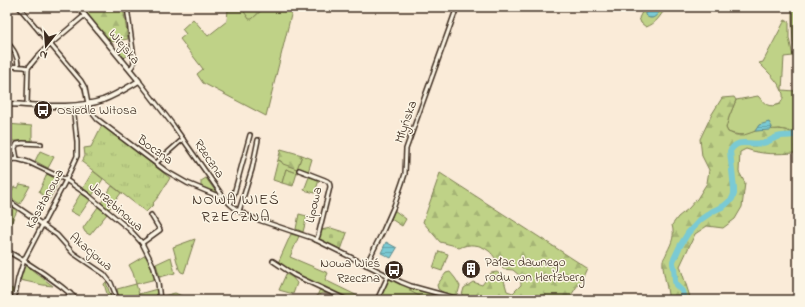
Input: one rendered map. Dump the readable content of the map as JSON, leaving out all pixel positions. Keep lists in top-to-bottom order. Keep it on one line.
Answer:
{"streets":{"street":["Wiejska","Młyńska","Boczna","Rzeczna","Kasztanowa","Lipowa","Jarzębinowa","Akacjowa"]},"crossings":[["Wiejska","Rzeczna"],["Młyńska","Rzeczna"],["Boczna","Rzeczna"],["Rzeczna","Lipowa"],["Kasztanowa","Jarzębinowa"],["Kasztanowa","Akacjowa"]],"districts":["NOWA WIEŚ RZECZNA"],"places":{"bus stop":["Osiedle Witosa","Nowa Wieś Rzeczna"],"building":["Pałac dawnego rodu von Hertzberg"]},"north":"bottom"}
